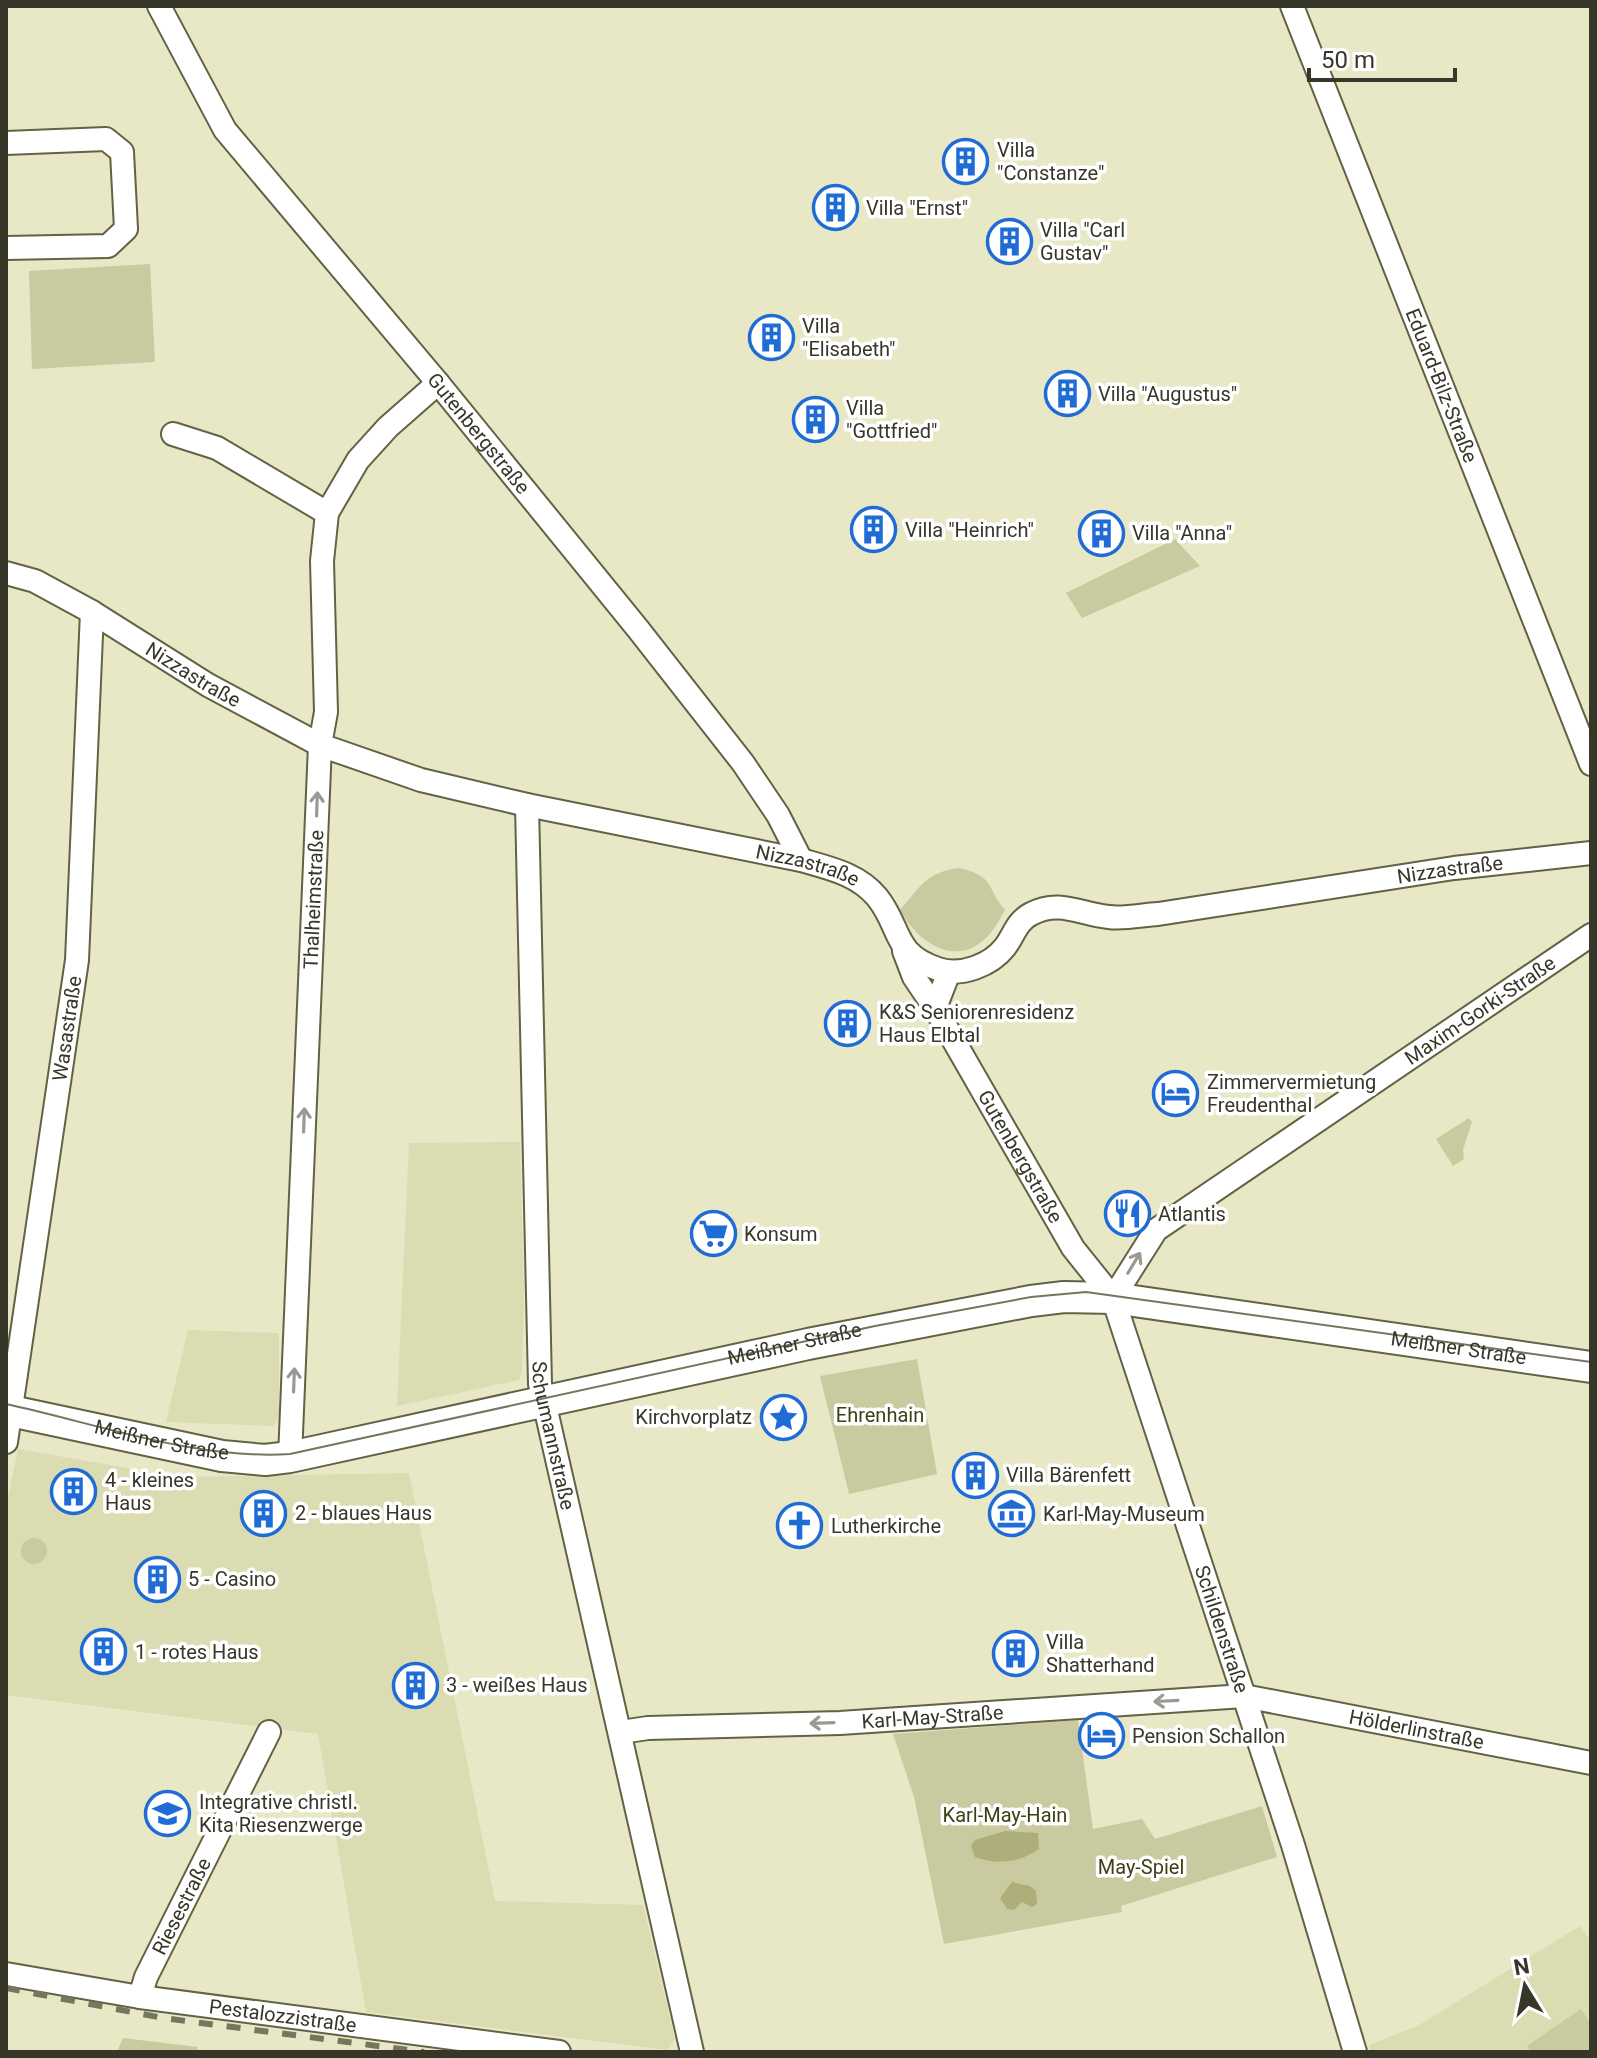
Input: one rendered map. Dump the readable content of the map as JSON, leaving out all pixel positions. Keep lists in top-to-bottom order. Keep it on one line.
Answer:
{"streets":{"main road":["Meißner Straße"],"street":["Eduard-Bilz-Straße","Gutenbergstraße","Nizzastraße","Thalheimstraße","Maxim-Gorki-Straße","Wasastraße","Schumannstraße","Schildenstraße","Karl-May-Straße","Hölderlinstraße","Riesestraße","Pestalozzistraße"]},"crossings":[["Gutenbergstraße","Nizzastraße"],["Gutenbergstraße","Thalheimstraße"],["Gutenbergstraße","Maxim-Gorki-Straße"],["Gutenbergstraße","Meißner Straße"],["Gutenbergstraße","Schildenstraße"],["Nizzastraße","Thalheimstraße"],["Nizzastraße","Wasastraße"],["Nizzastraße","Schumannstraße"],["Thalheimstraße","Meißner Straße"],["Maxim-Gorki-Straße","Meißner Straße"],["Maxim-Gorki-Straße","Schildenstraße"],["Wasastraße","Meißner Straße"],["Meißner Straße","Schumannstraße"],["Meißner Straße","Schildenstraße"],["Schumannstraße","Karl-May-Straße"],["Schildenstraße","Karl-May-Straße"],["Schildenstraße","Hölderlinstraße"],["Karl-May-Straße","Hölderlinstraße"],["Riesestraße","Pestalozzistraße"]],"one_way":["Thalheimstraße","Maxim-Gorki-Straße","Karl-May-Straße"],"parks":["Ehrenhain","Karl-May-Hain","May-Spiel"],"places":{"building":["Villa \"Constanze\"","Villa \"Ernst\"","Villa \"Carl Gustav\"","Villa \"Elisabeth\"","Villa \"Augustus\"","Villa \"Gottfried\"","Villa \"Heinrich\"","Villa \"Anna\"","K&S Seniorenresidenz Haus Elbtal","Villa Bärenfett","4 - kleines Haus","2 - blaues Haus","5 - Casino","1 - rotes Haus","Villa Shatterhand","3 - weißes Haus"],"hotel":["Zimmervermietung Freudenthal","Pension Schallon"],"restaurant":["Atlantis"],"supermarket":["Konsum"],"place":["Kirchvorplatz"],"museum":["Karl-May-Museum"],"church":["Lutherkirche"],"school or university":["Integrative christl. Kita Riesenzwerge"]},"scale_bar":"50 m","north":"top"}
